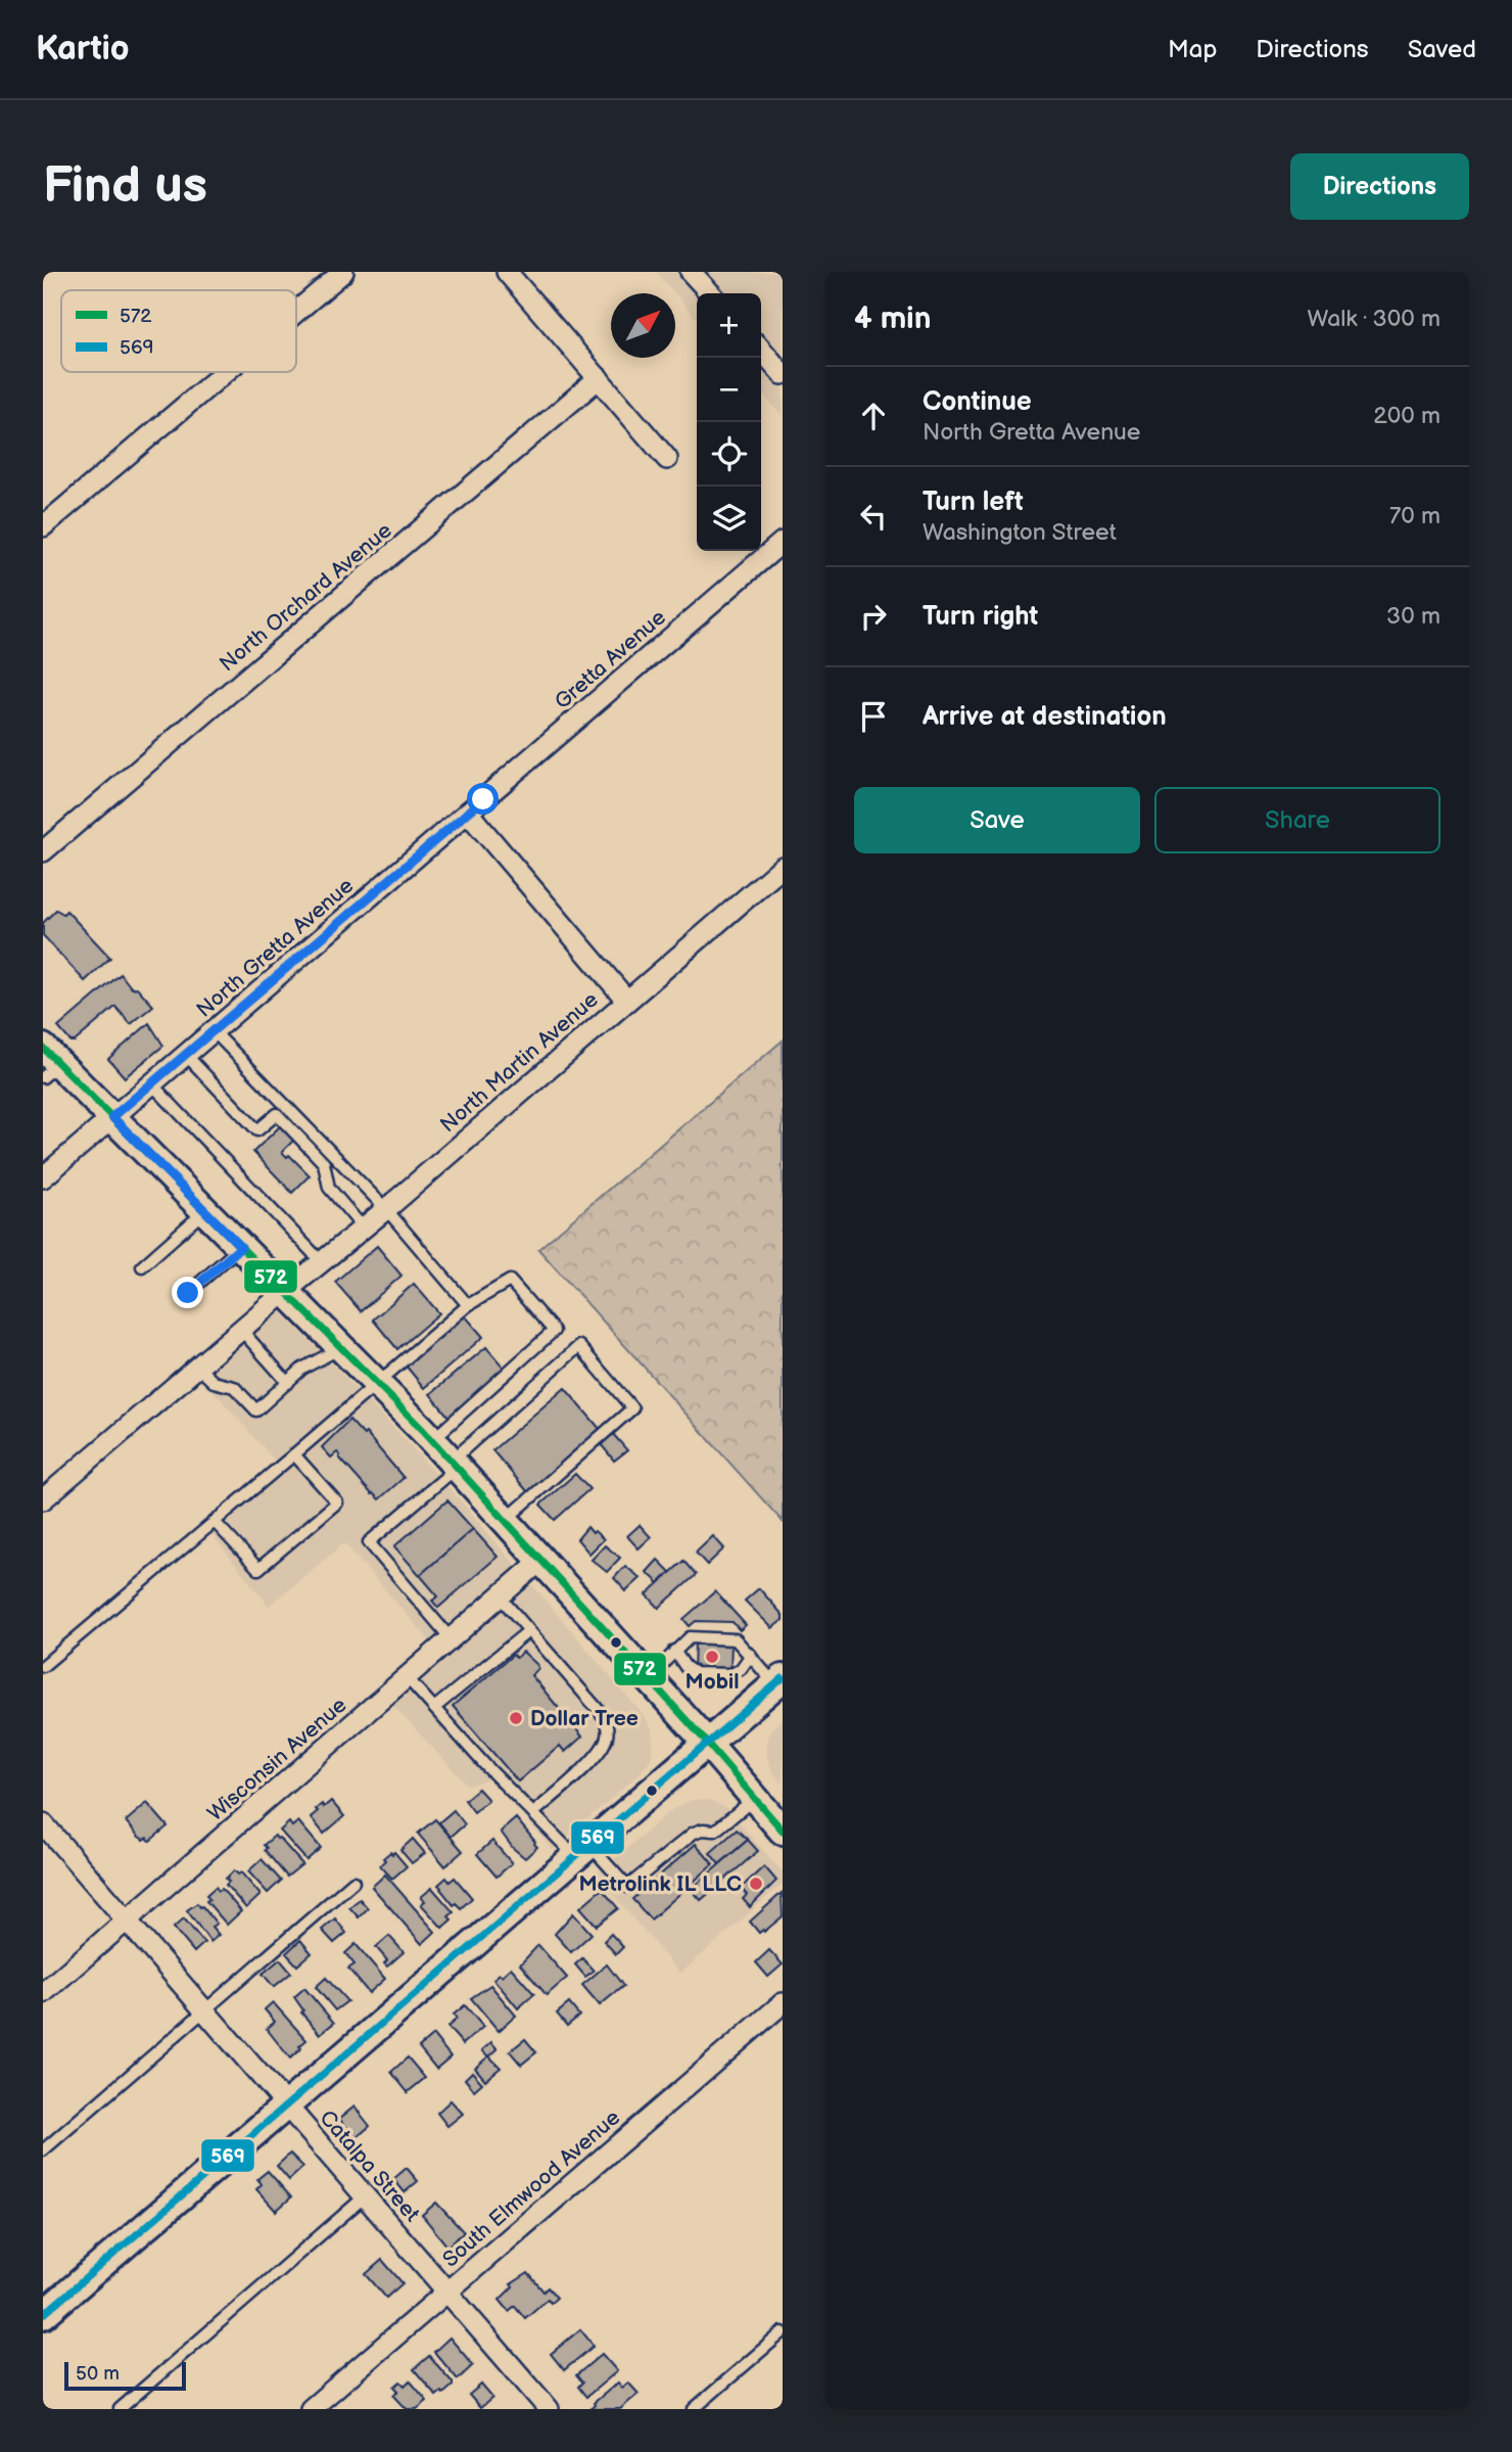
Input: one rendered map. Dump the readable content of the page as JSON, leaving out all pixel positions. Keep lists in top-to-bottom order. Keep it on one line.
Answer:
{"streets":{"street":["North Orchard Avenue","Gretta Avenue","North Gretta Avenue","North Martin Avenue","Wisconsin Avenue","Catalpa Street","South Elmwood Avenue"]},"crossings":[["Gretta Avenue","North Gretta Avenue"],["Wisconsin Avenue","Catalpa Street"],["Catalpa Street","South Elmwood Avenue"]],"places":["Mobil","Dollar Tree","Metrolink IL LLC"],"lines":["transit line 572","transit line 569"],"legend":["572","569"],"scale_bar":"50 m","north":"top right","page":{"header":"Kartio","nav":["Map","Directions","Saved"],"buttons":["Directions",["Save","Share"]],"title":"Find us","heading":["4 min","Walk · 300 m"],"map_buttons":["+","−"],"list":[["Continue","North Gretta Avenue","200 m"],["Turn left","Washington Street","70 m"],["Turn right","30 m"],"Arrive at destination"],"scale":"50 m"}}
